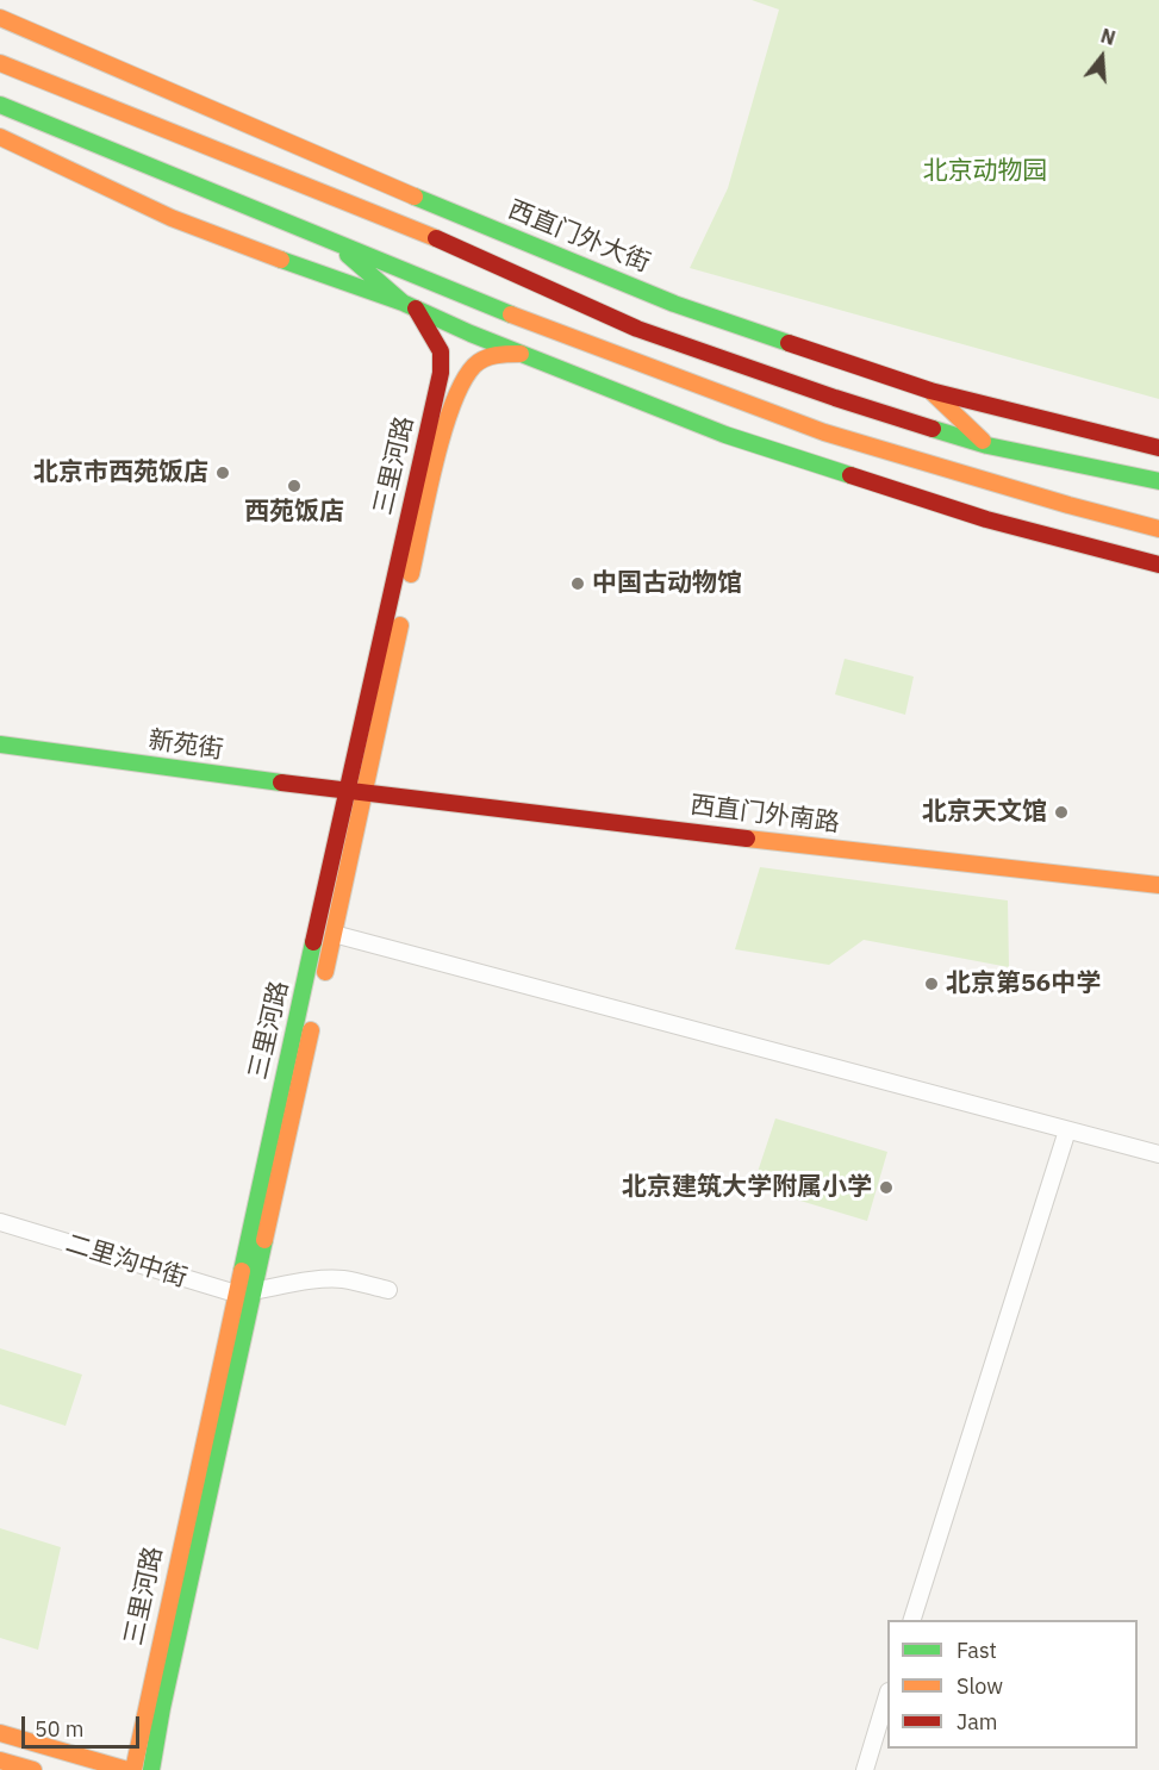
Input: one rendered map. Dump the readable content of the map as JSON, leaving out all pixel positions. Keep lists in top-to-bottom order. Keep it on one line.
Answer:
{"streets":{"main road":["西直门外大街","三里河路","新苑街","西直门外南路"],"street":["二里沟中街"]},"crossings":[["三里河路","新苑街"],["三里河路","西直门外南路"],["三里河路","二里沟中街"],["新苑街","西直门外南路"]],"parks":["北京动物园"],"places":["北京市西苑饭店","西苑饭店","中国古动物馆","北京天文馆","北京第56中学","北京建筑大学附属小学"],"legend":["Fast","Slow","Jam"],"scale_bar":"50 m","north":"top"}
